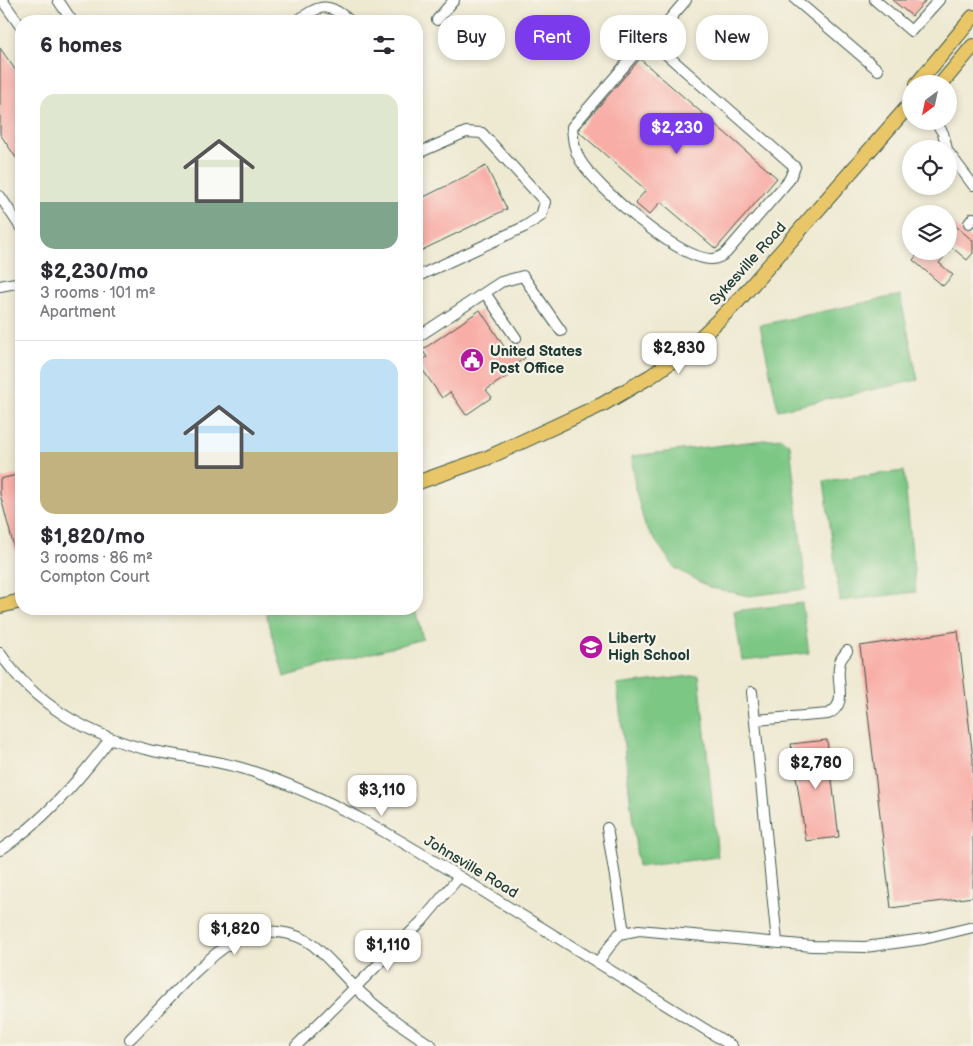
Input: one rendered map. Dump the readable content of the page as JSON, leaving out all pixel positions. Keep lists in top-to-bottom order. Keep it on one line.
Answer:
{"streets":{"main road":["Sykesville Road"],"street":["Johnsville Road"]},"places":{"public building":["United States Post Office"],"school or university":["Liberty High School"]},"north":"bottom left","page":{"chip":["Buy","Rent","Filters","New"],"heading":"6 homes","list":[{"name":"$2,230/mo","note":"3 rooms · 101 m² · Apartment"},{"name":"$1,820/mo","note":"3 rooms · 86 m² · Compton Court"}],"price":["$2,230","$2,830","$2,780","$3,110","$1,820","$1,110"]}}
